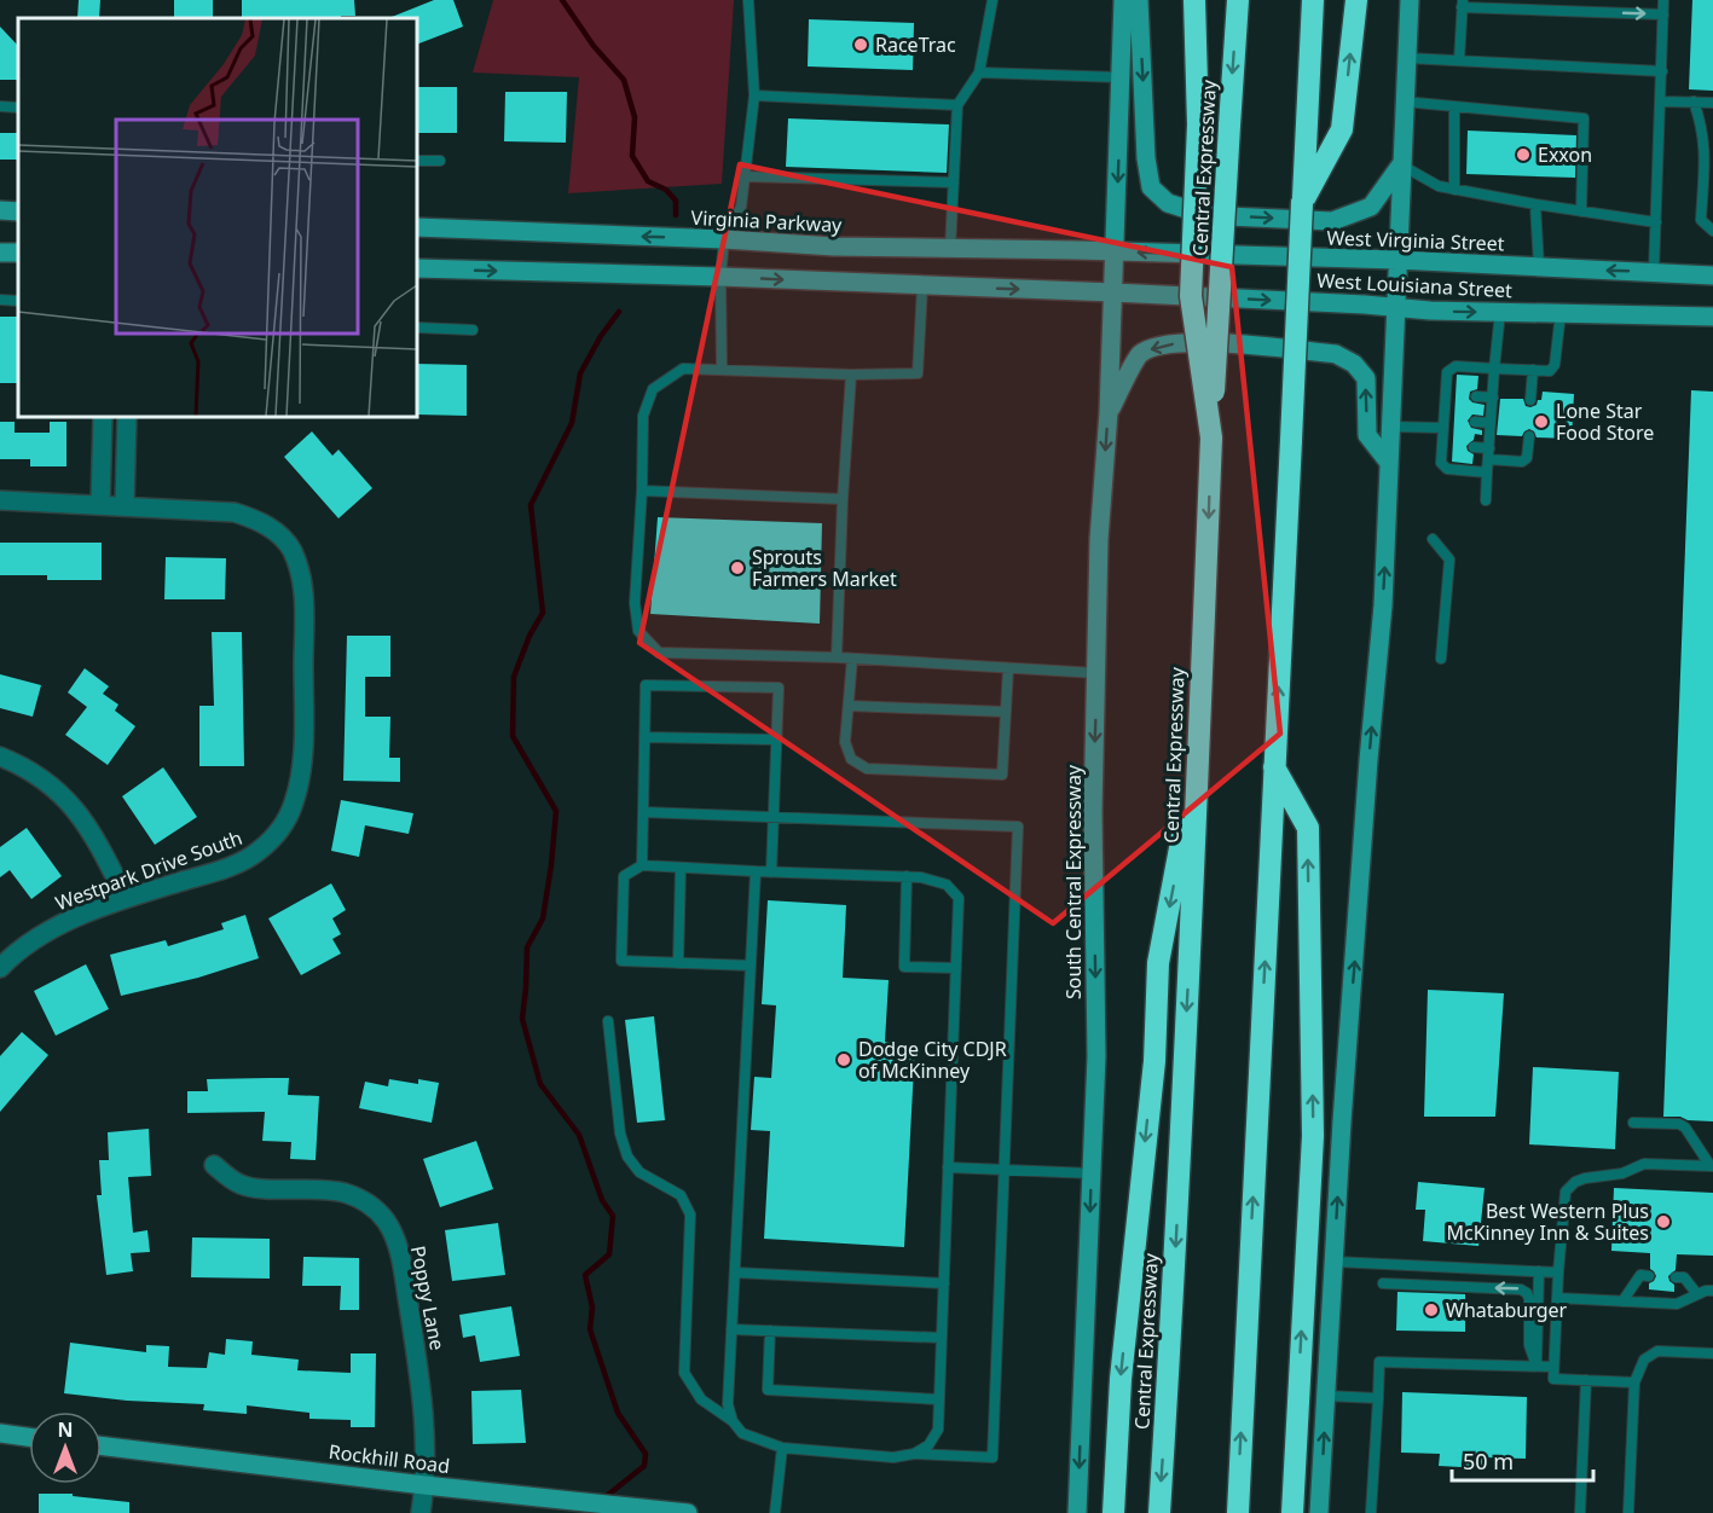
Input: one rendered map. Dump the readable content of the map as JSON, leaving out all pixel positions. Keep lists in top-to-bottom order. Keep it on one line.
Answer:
{"streets":{"highway":["Central Expressway"],"main road":["Virginia Parkway","West Virginia Street","West Louisiana Street","South Central Expressway","Rockhill Road"],"street":["Westpark Drive South","Poppy Lane"]},"crossings":[["Virginia Parkway","West Virginia Street"],["Virginia Parkway","South Central Expressway"],["West Virginia Street","South Central Expressway"],["West Louisiana Street","South Central Expressway"],["Poppy Lane","Rockhill Road"]],"one_way":["West Virginia Street","West Louisiana Street","South Central Expressway"],"places":["RaceTrac","Exxon","Lone Star Food Store","Sprouts Farmers Market","Dodge City CDJR of McKinney","Best Western Plus McKinney Inn & Suites","Whataburger"],"scale_bar":"50 m","north":"top"}
